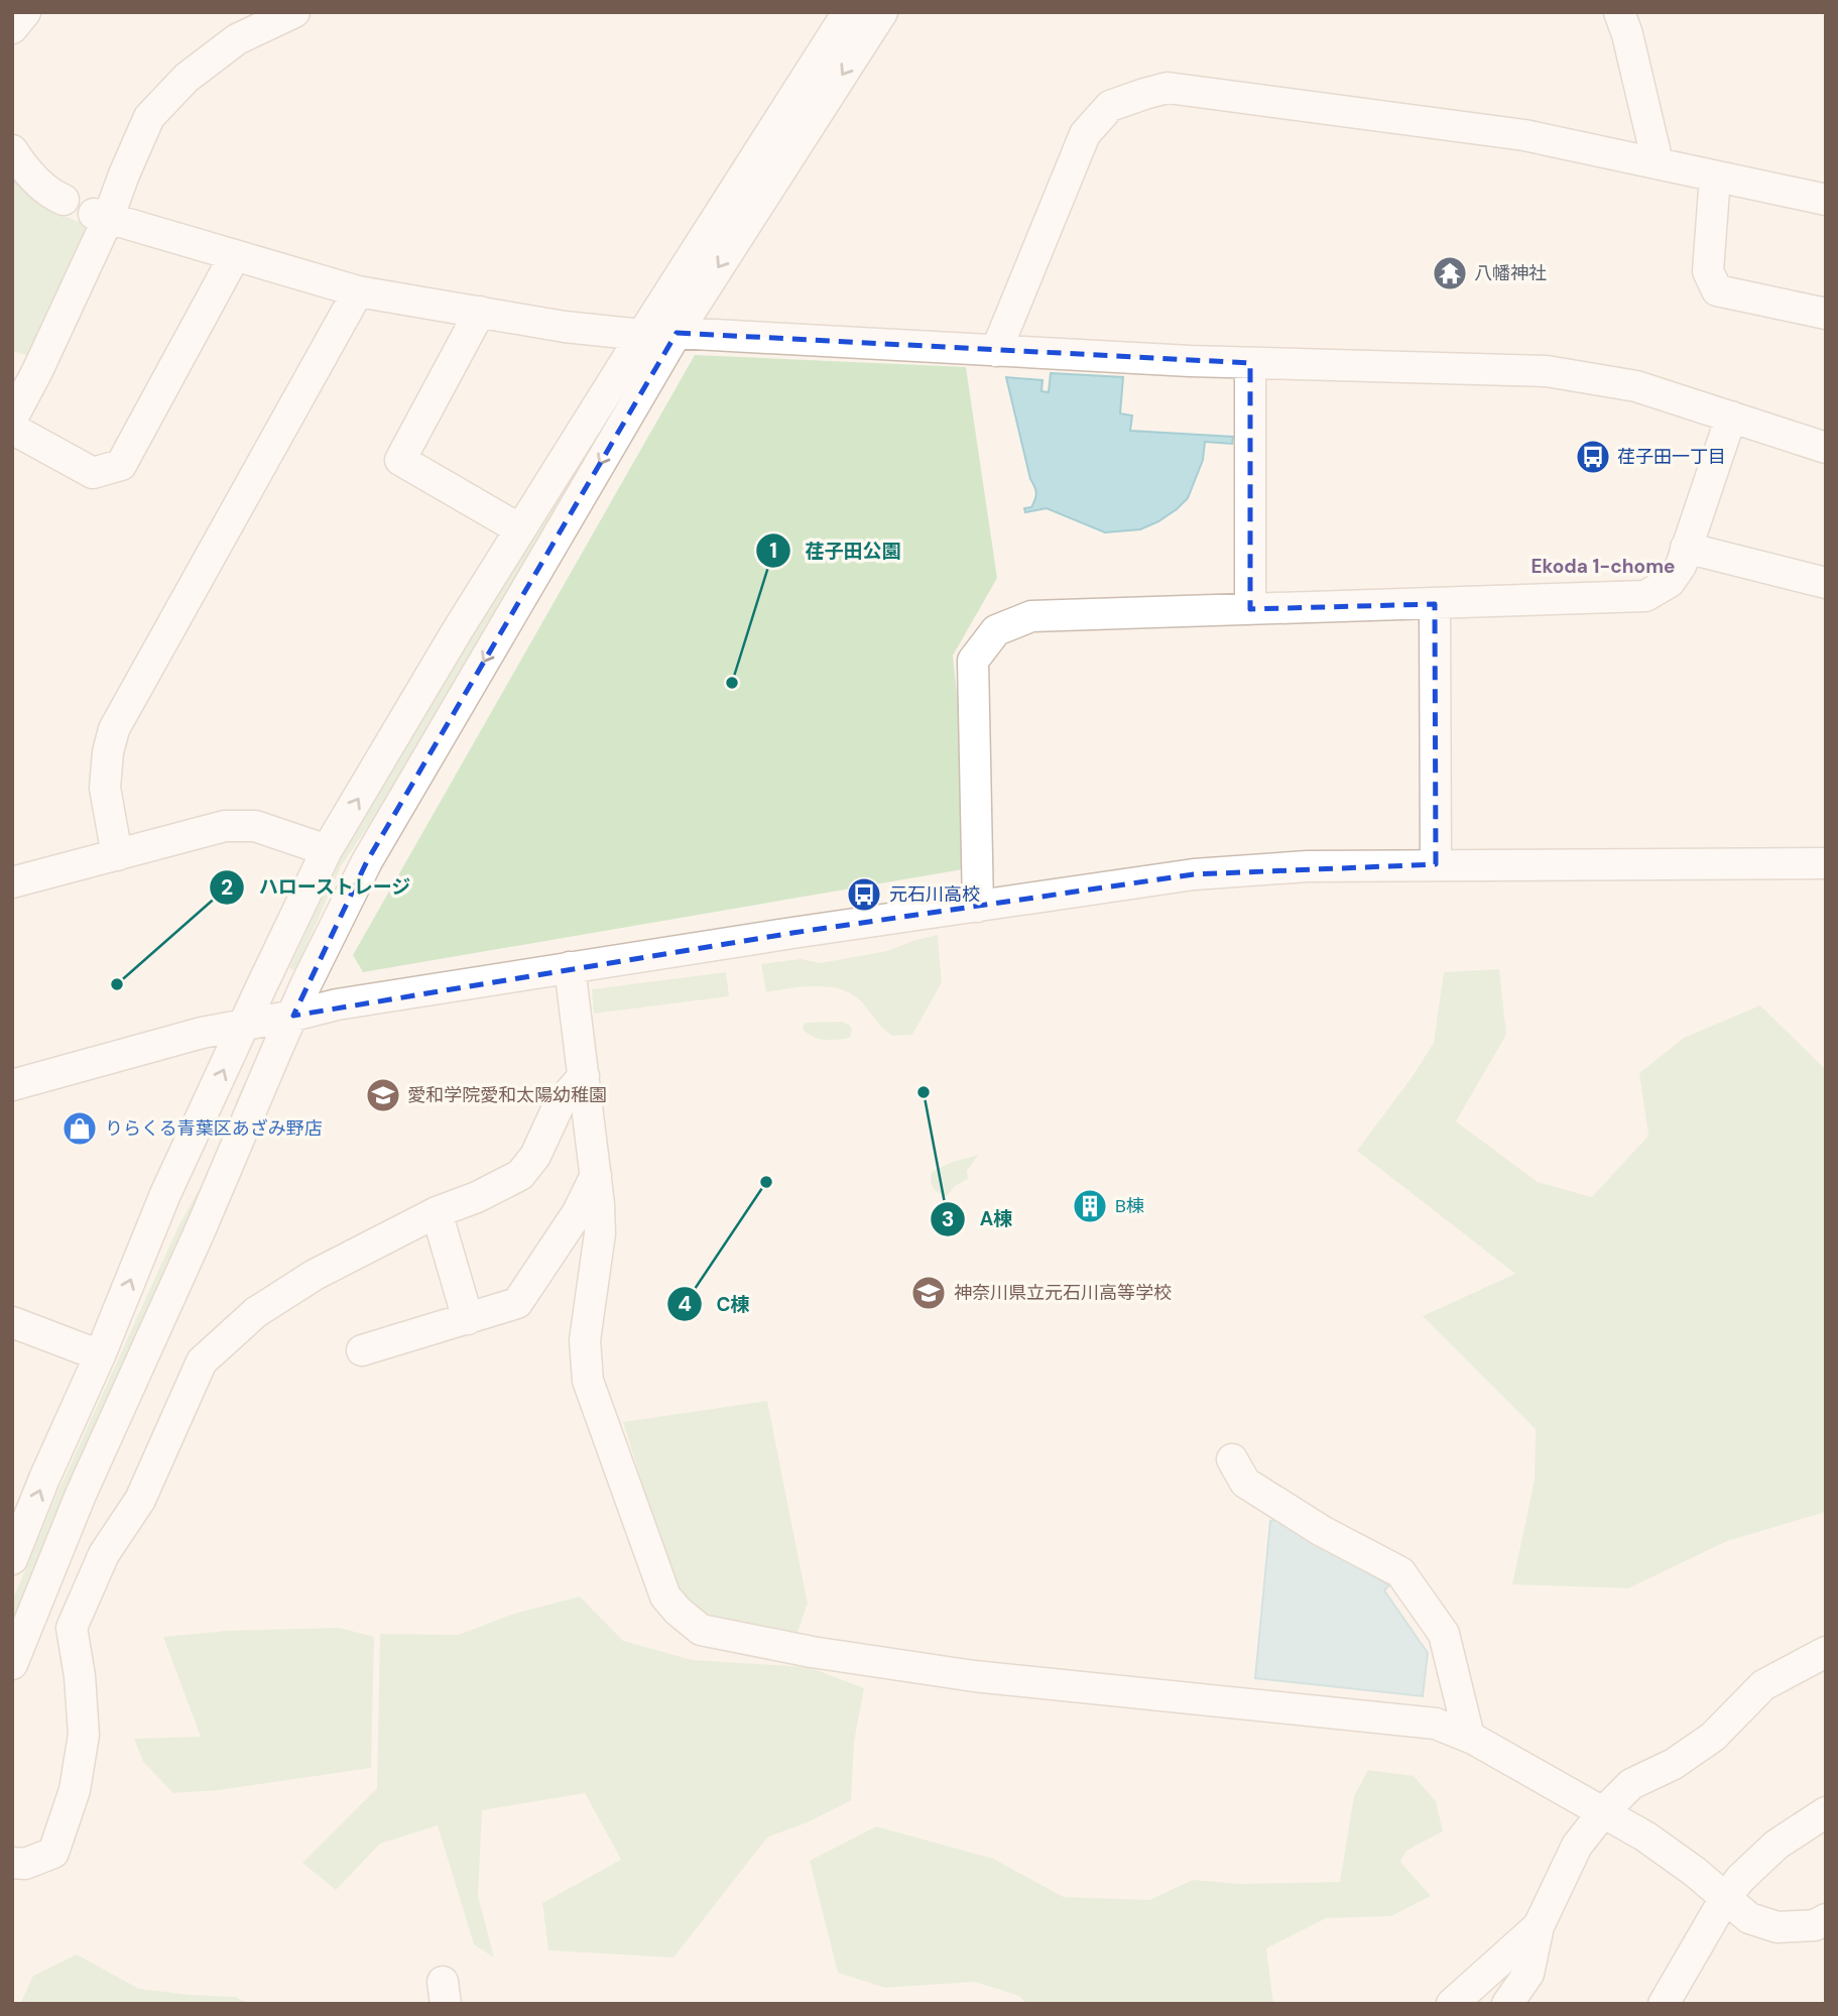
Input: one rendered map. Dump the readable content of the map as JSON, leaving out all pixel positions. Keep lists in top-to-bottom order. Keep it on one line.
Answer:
{"districts":["Ekoda 1-chome"],"places":{"temple":["八幡神社"],"bus stop":["荏子田一丁目","元石川高校"],"other":["荏子田公園","ハローストレージ","A棟","C棟"],"school or university":["愛和学院愛和太陽幼稚園","神奈川県立元石川高等学校"],"shop":["りらくる青葉区あざみ野店"],"building":["B棟"]}}
